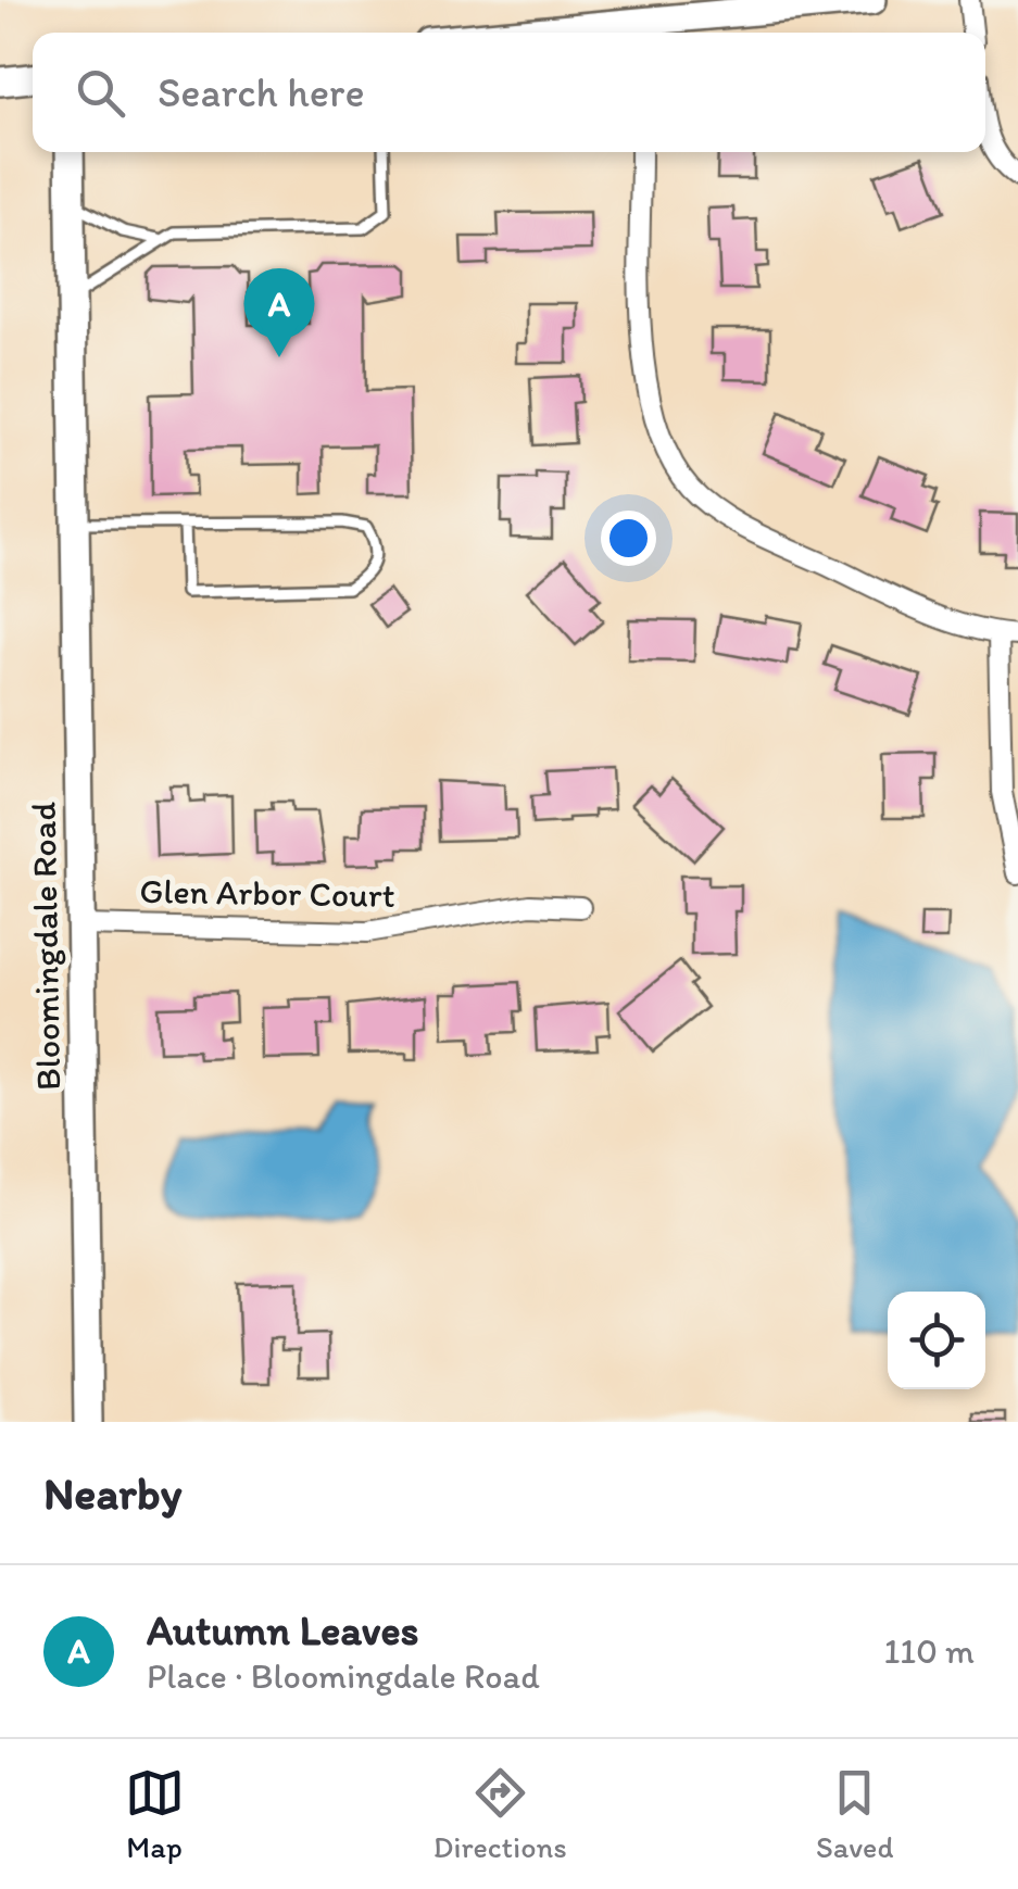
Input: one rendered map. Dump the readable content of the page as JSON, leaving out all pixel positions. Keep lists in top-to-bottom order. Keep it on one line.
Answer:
{"streets":{"street":["Glen Arbor Court","Bloomingdale Road"]},"crossings":[["Glen Arbor Court","Bloomingdale Road"]],"page":{"search":"Search here","pins":"A","heading":"Nearby","list":[{"mark":"A","name":"Autumn Leaves","note":"Place · Bloomingdale Road","value":"110 m"}],"nav":["Map","Directions","Saved"]}}
